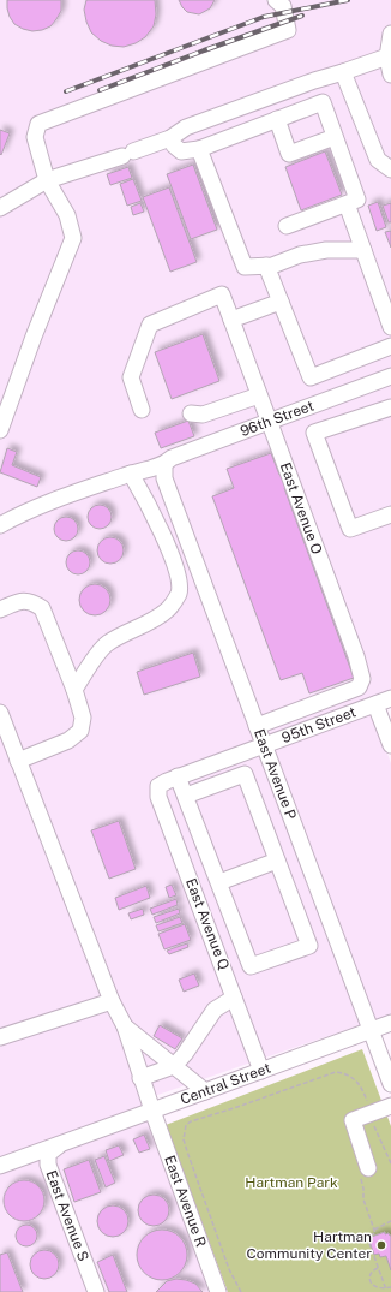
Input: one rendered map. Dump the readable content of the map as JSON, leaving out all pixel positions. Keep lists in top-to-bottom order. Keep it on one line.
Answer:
{"streets":{"street":["96th Street","East Avenue O","95th Street","East Avenue P","East Avenue Q","Central Street","East Avenue R","East Avenue S"]},"crossings":[["96th Street","East Avenue O"],["96th Street","East Avenue P"],["95th Street","East Avenue P"],["95th Street","East Avenue Q"],["East Avenue P","Central Street"],["East Avenue Q","Central Street"],["Central Street","East Avenue R"],["Central Street","East Avenue S"]],"parks":["Hartman Park"],"places":["Hartman Community Center"]}
